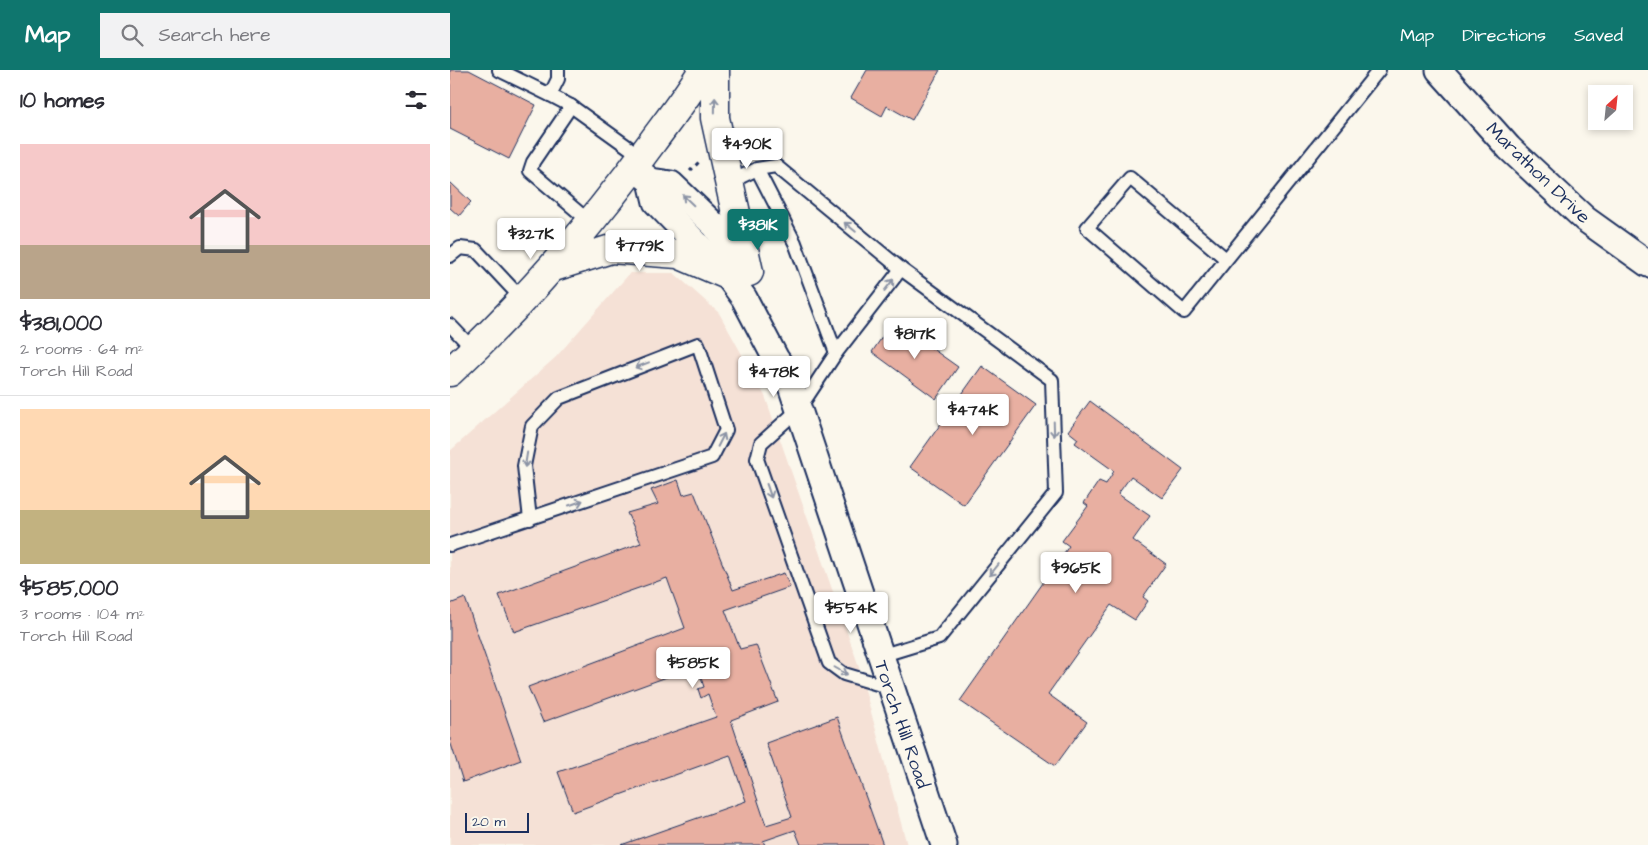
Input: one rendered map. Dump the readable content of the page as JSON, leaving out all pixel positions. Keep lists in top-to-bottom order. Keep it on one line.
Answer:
{"streets":{"street":["Marathon Drive","Torch Hill Road"]},"scale_bar":"20 m","north":"top right","page":{"header":"Map","search":"Search here","nav":["Map","Directions","Saved"],"heading":"10 homes","price":["$490K","$381K","$327K","$779K","$817K","$478K","$474K","$965K","$554K","$585K"],"list":[{"name":"$381,000","note":"2 rooms · 64 m² · Torch Hill Road"},{"name":"$585,000","note":"3 rooms · 104 m² · Torch Hill Road"}],"scale":"20 m"}}
